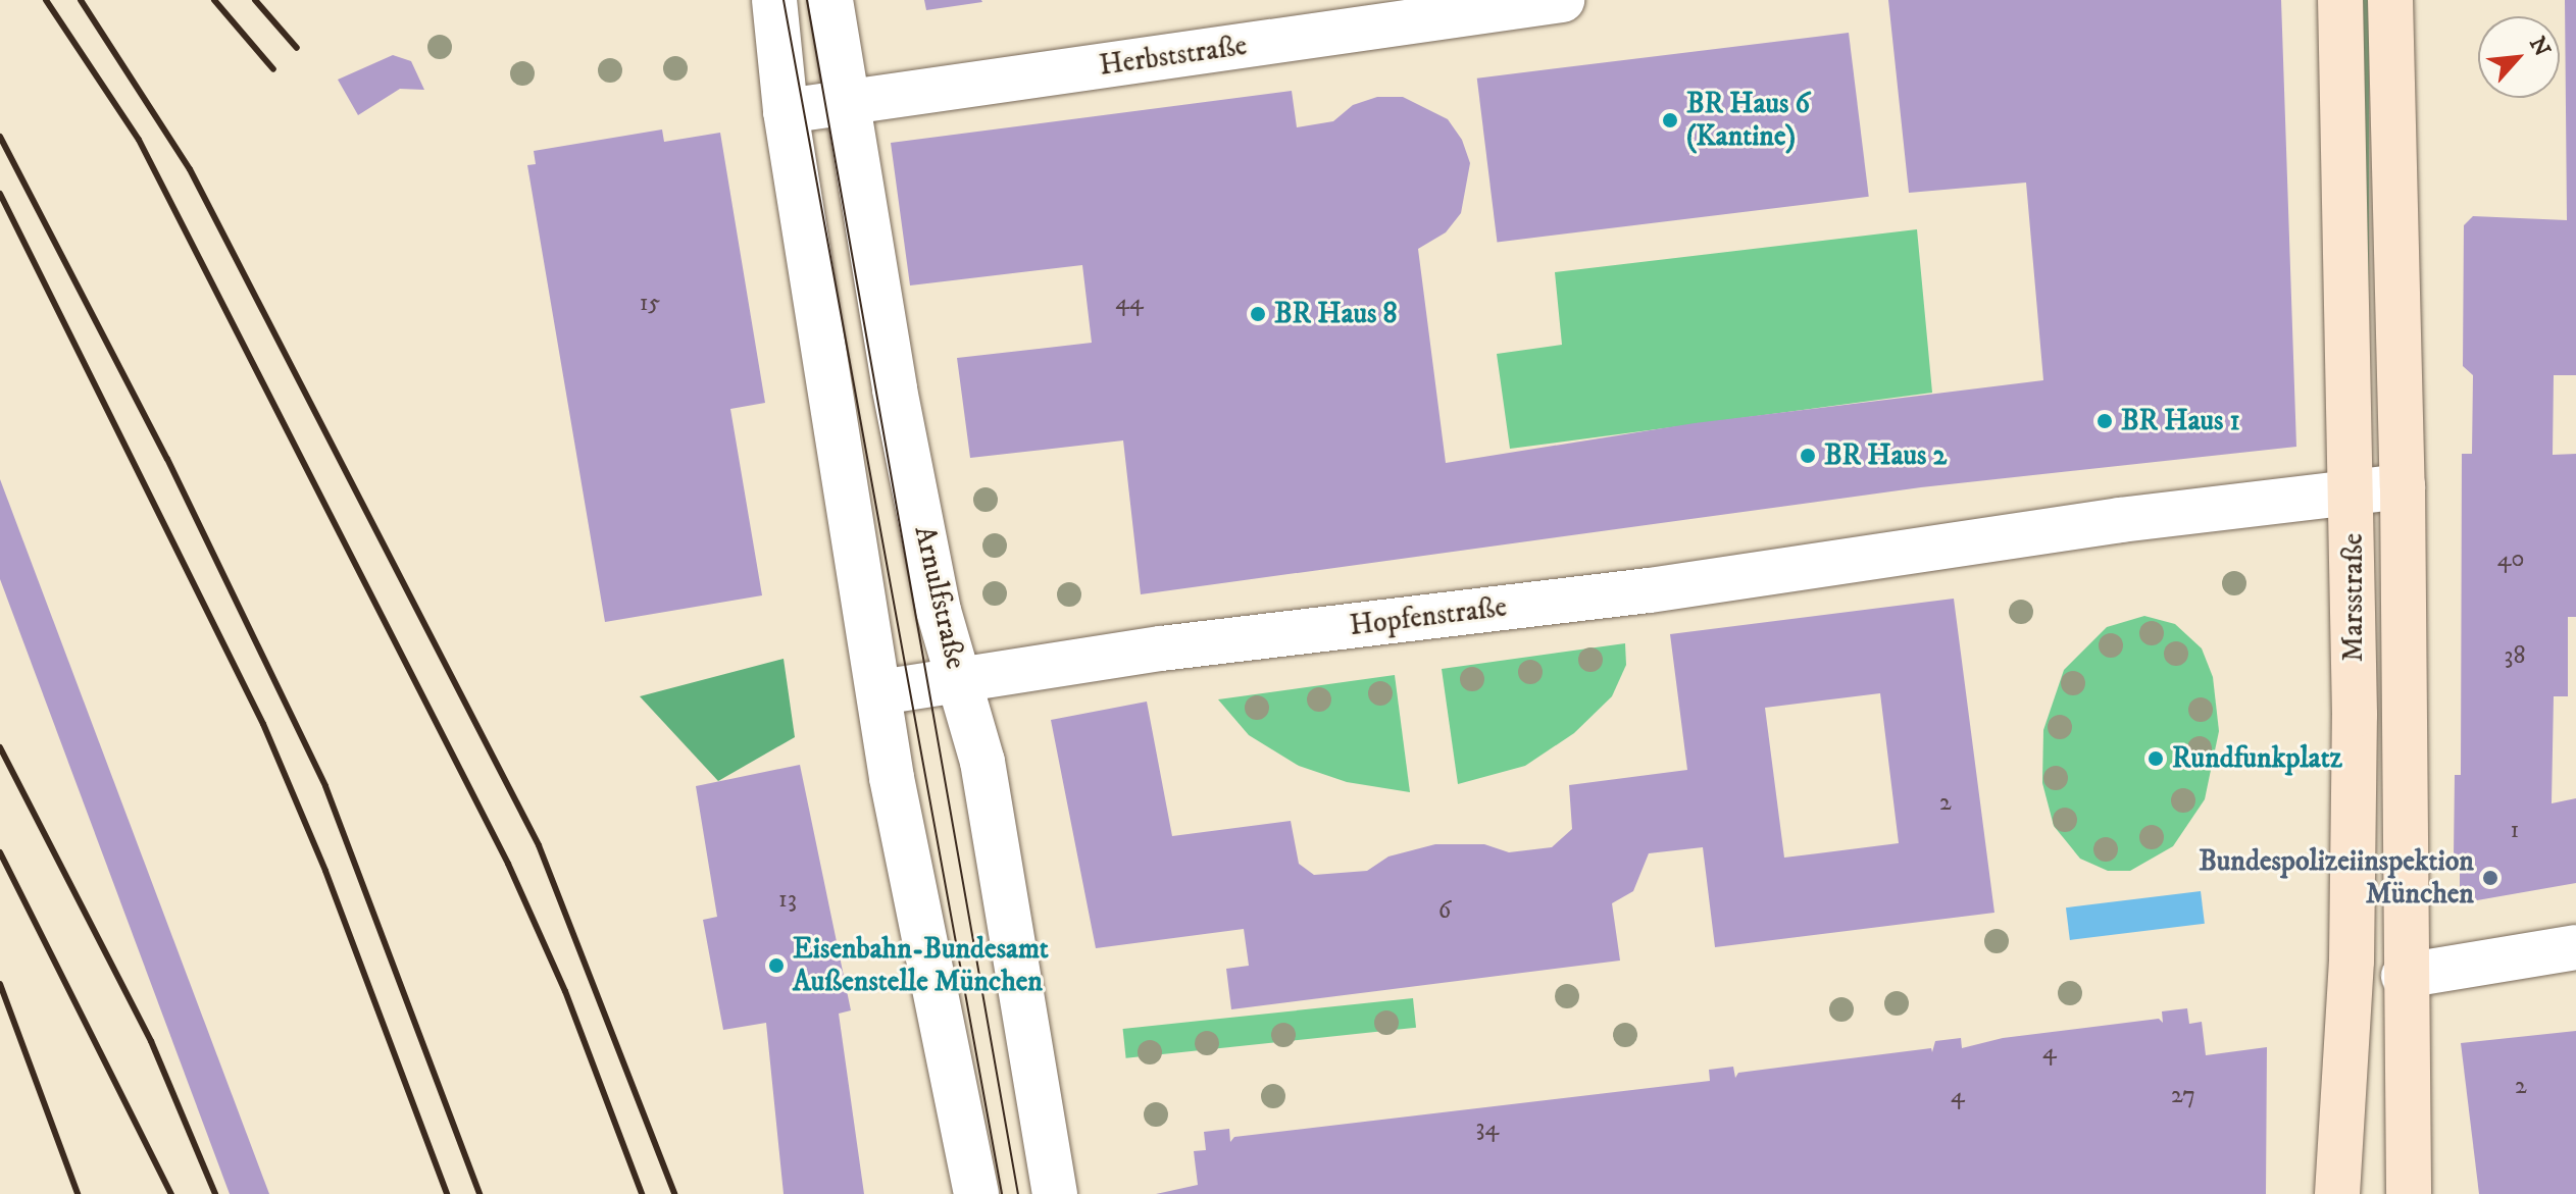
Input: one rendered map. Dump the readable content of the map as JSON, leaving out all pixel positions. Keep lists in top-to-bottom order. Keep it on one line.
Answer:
{"streets":{"main road":["Marsstraße"],"street":["Herbststraße","Arnulfstraße","Hopfenstraße"]},"crossings":[["Herbststraße","Arnulfstraße"],["Arnulfstraße","Hopfenstraße"],["Marsstraße","Hopfenstraße"]],"places":["BR Haus 6 (Kantine)","BR Haus 8","BR Haus 1","BR Haus 2","Rundfunkplatz","Bundespolizeiinspektion München","Eisenbahn-Bundesamt Außenstelle München"],"house_numbers":["44","15","40","38","2","1","13","6","4","2","4","27","34"],"north":"top right"}
